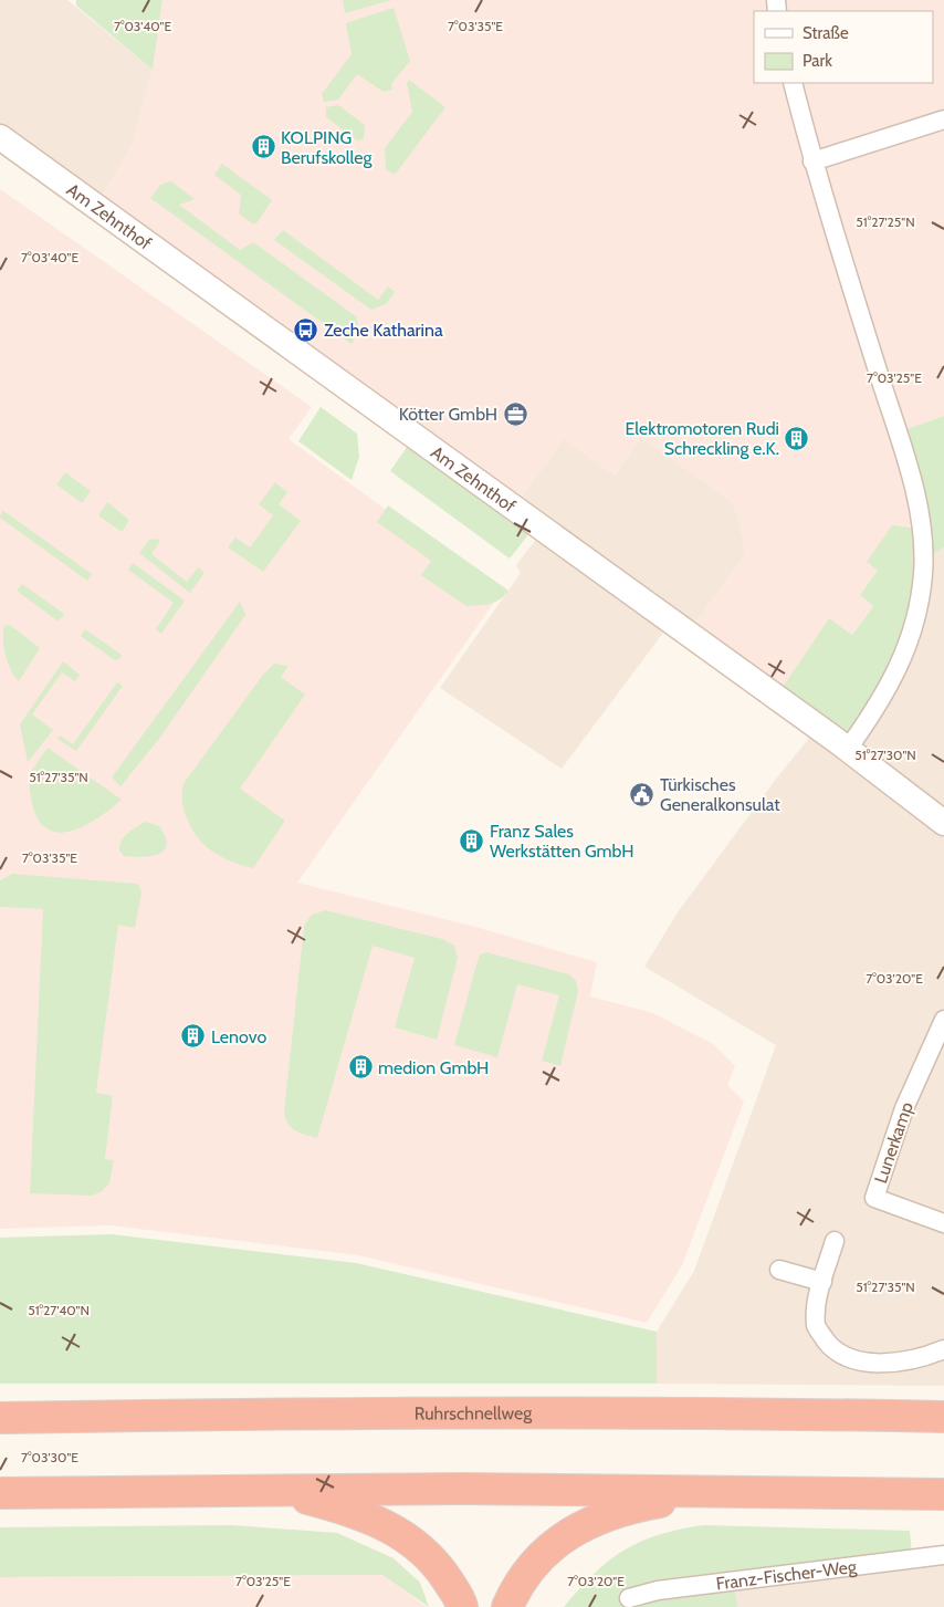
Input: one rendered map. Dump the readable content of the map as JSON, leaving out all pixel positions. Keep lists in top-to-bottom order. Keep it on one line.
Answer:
{"streets":{"highway":["Ruhrschnellweg"],"main road":["Am Zehnthof"],"street":["Lunerkamp","Franz-Fischer-Weg"]},"places":{"building":["KOLPING Berufskolleg","Elektromotoren Rudi Schreckling e.K.","Franz Sales Werkstätten GmbH","Lenovo","medion GmbH"],"bus stop":["Zeche Katharina"],"office":["Kötter GmbH"],"public building":["Türkisches Generalkonsulat"]},"legend":["Straße","Park"],"coordinates":["7°03'40\"E","7°03'35\"E","51°27'25\"N","7°03'25\"E","51°27'30\"N","51°27'35\"N","7°03'20\"E","51°27'40\"N","7°03'30\"E"]}
